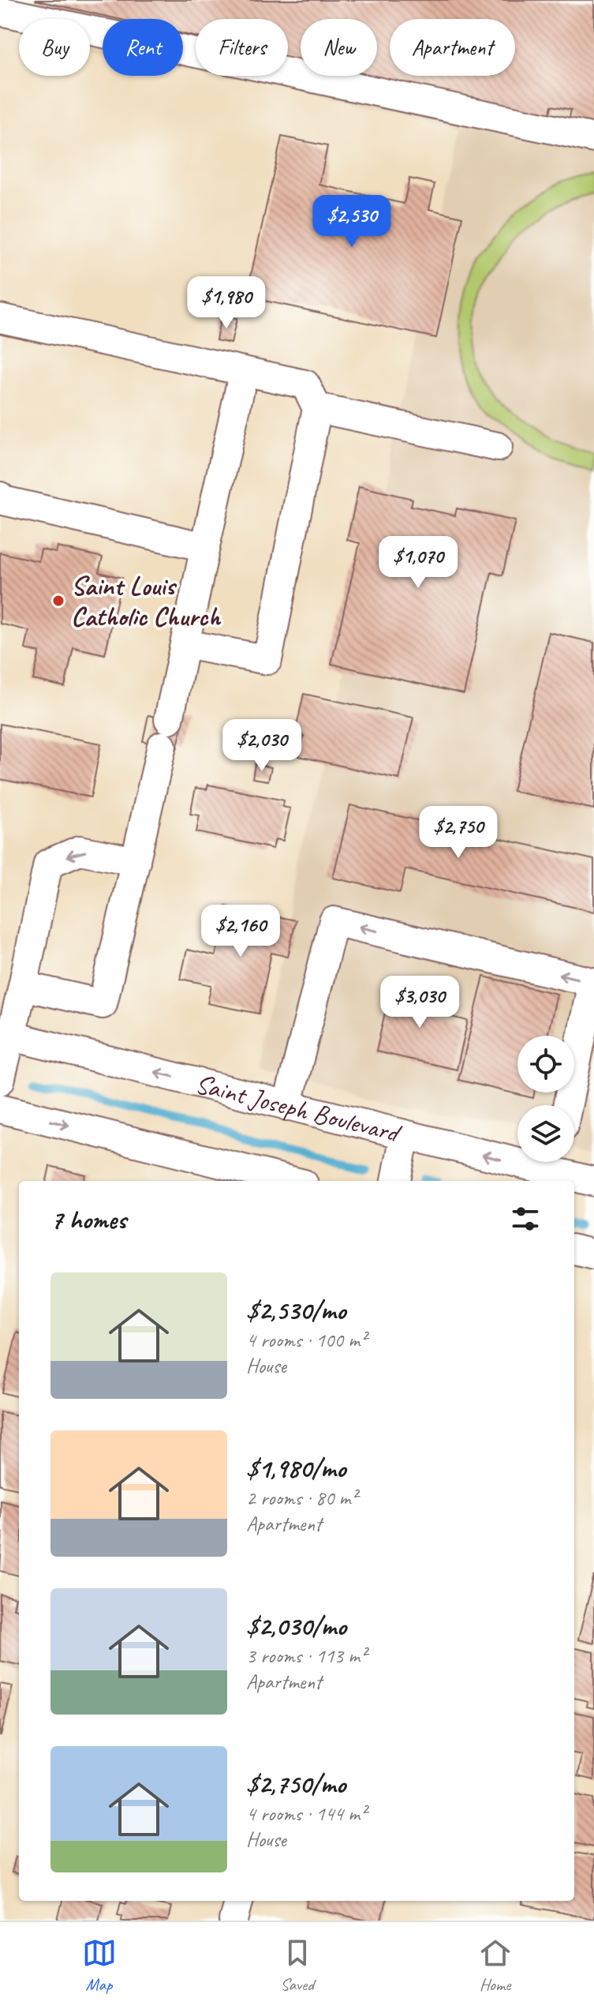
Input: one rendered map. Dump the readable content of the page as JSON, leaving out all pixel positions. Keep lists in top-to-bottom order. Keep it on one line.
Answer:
{"streets":{"street":["Saint Joseph Boulevard"]},"places":["Saint Louis Catholic Church"],"page":{"chip":["Buy","Rent","Filters","New","Apartment"],"price":["$2,530","$1,980","$1,070","$2,030","$2,750","$2,160","$3,030"],"heading":"7 homes","list":[{"name":"$2,530/mo","note":"4 rooms · 100 m² · House"},{"name":"$1,980/mo","note":"2 rooms · 80 m² · Apartment"},{"name":"$2,030/mo","note":"3 rooms · 113 m² · Apartment"},{"name":"$2,750/mo","note":"4 rooms · 144 m² · House"}],"tabs":["Map","Saved","Home"]}}
